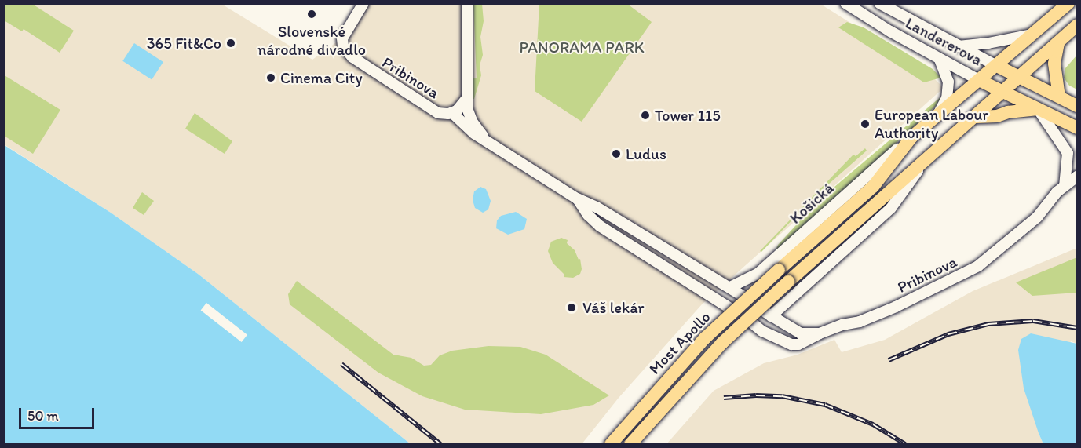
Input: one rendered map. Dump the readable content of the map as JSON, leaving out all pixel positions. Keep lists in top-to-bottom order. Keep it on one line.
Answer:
{"streets":{"main road":["Landererova","Košická","Most Apollo"],"street":["Pribinova"]},"crossings":[["Landererova","Košická"],["Pribinova","Košická"],["Košická","Most Apollo"]],"parks":["PANORAMA PARK"],"places":["Slovenské národné divadlo","365 Fit&Co","Cinema City","Tower 115","European Labour Authority","Ludus","Váš lekár"],"scale_bar":"50 m"}
